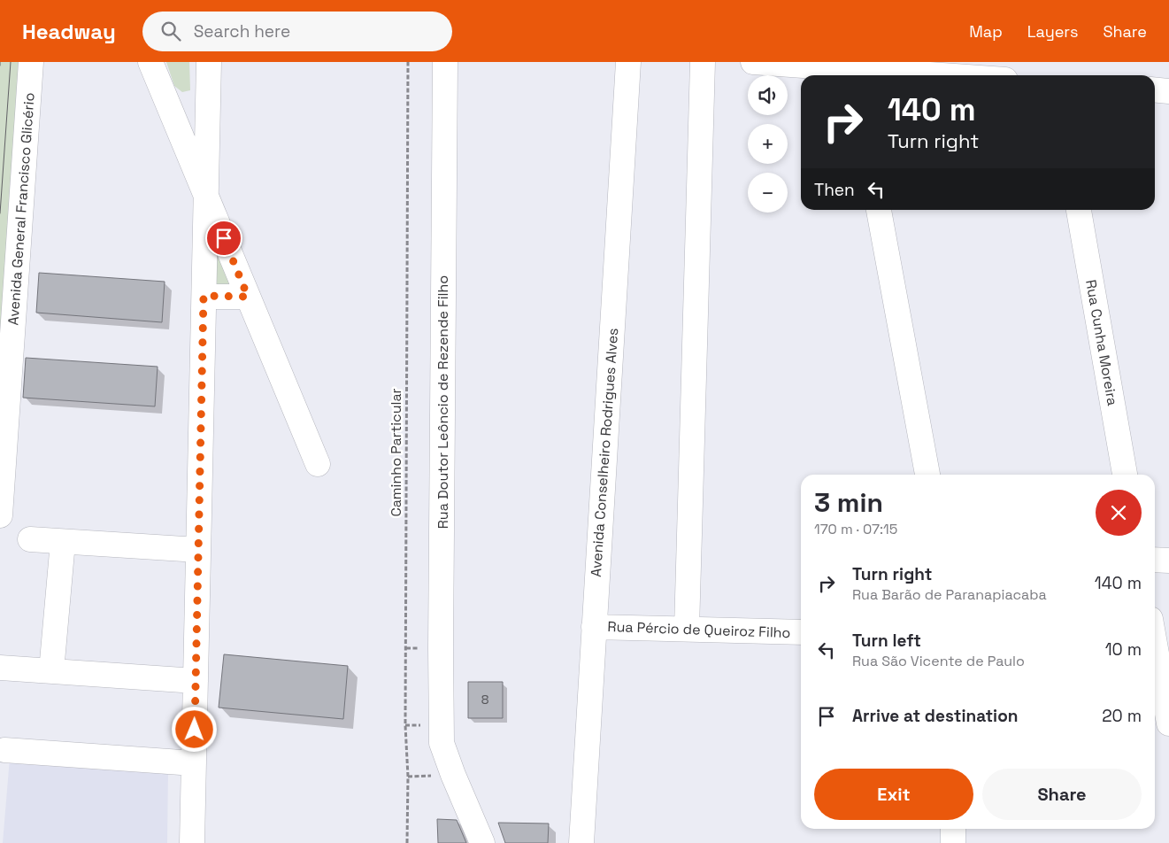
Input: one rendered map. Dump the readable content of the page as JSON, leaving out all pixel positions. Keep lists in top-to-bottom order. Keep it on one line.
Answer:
{"streets":{"street":["Avenida General Francisco Glicério","Rua Cunha Moreira","Rua Doutor Leôncio de Rezende Filho","Avenida Conselheiro Rodrigues Alves","Rua Pércio de Queiroz Filho"],"path":["Caminho Particular"]},"crossings":[["Avenida Conselheiro Rodrigues Alves","Rua Pércio de Queiroz Filho"]],"house_numbers":["8"],"page":{"header":"Headway","search":"Search here","nav":["Map","Layers","Share"],"map_buttons":["+","−"],"turn":["140 m","Turn right"],"then":"Then","heading":["3 min","170 m · 07:15"],"list":[{"name":"Turn right","note":"Rua Barão de Paranapiacaba","value":"140 m"},{"name":"Turn left","note":"Rua São Vicente de Paulo","value":"10 m"},{"name":"Arrive at destination","value":"20 m"}],"buttons":["Exit","Share"]}}
